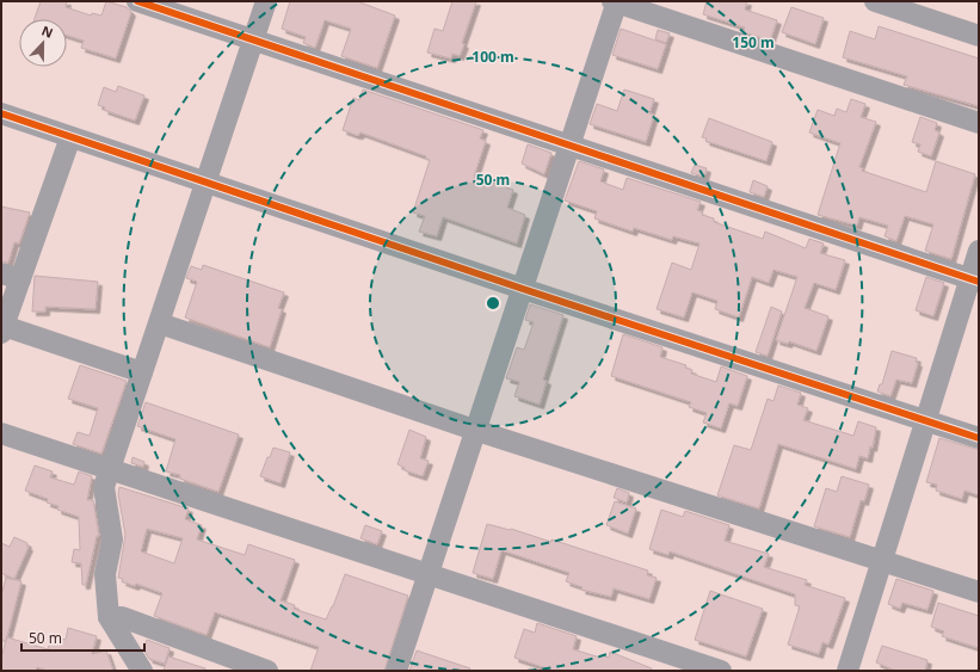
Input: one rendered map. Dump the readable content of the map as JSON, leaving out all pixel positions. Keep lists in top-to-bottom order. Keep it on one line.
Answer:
{"scale_bar":"50 m","north":"top","rings":["150 m","100 m","50 m"]}
